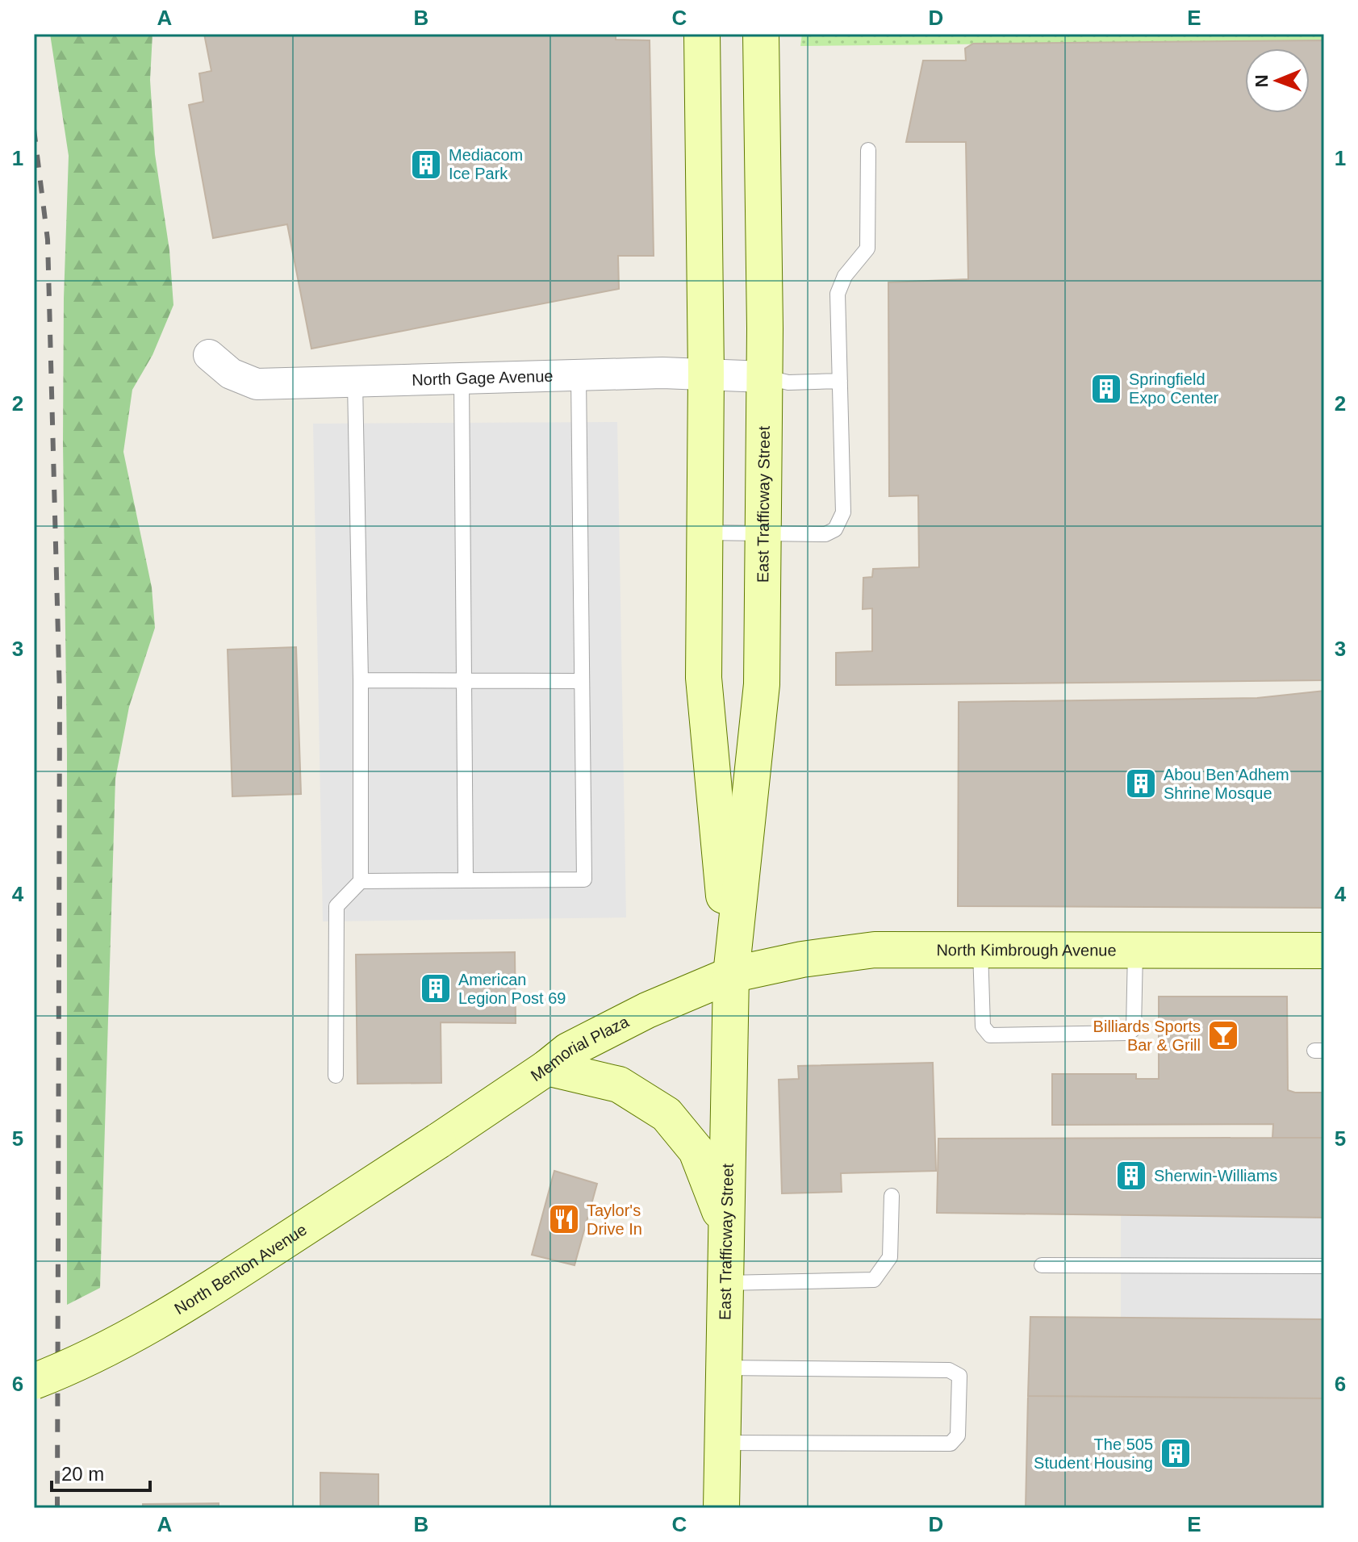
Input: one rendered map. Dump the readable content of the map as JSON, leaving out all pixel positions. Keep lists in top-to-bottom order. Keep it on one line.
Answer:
{"streets":{"main road":["East Trafficway Street","North Kimbrough Avenue","Memorial Plaza","North Benton Avenue"],"street":["North Gage Avenue"]},"crossings":[["North Gage Avenue","East Trafficway Street"],["East Trafficway Street","North Kimbrough Avenue"],["East Trafficway Street","Memorial Plaza"],["North Kimbrough Avenue","Memorial Plaza"],["Memorial Plaza","North Benton Avenue"]],"places":{"building":["Mediacom Ice Park","Springfield Expo Center","Abou Ben Adhem Shrine Mosque","American Legion Post 69","Sherwin-Williams","The 505 Student Housing"],"bar":["Billiards Sports Bar & Grill"],"restaurant":["Taylor's Drive In"]},"scale_bar":"20 m","north":"left","grid":{"columns":["A","B","C","D","E"],"rows":["1","2","3","4","5","6"]}}
